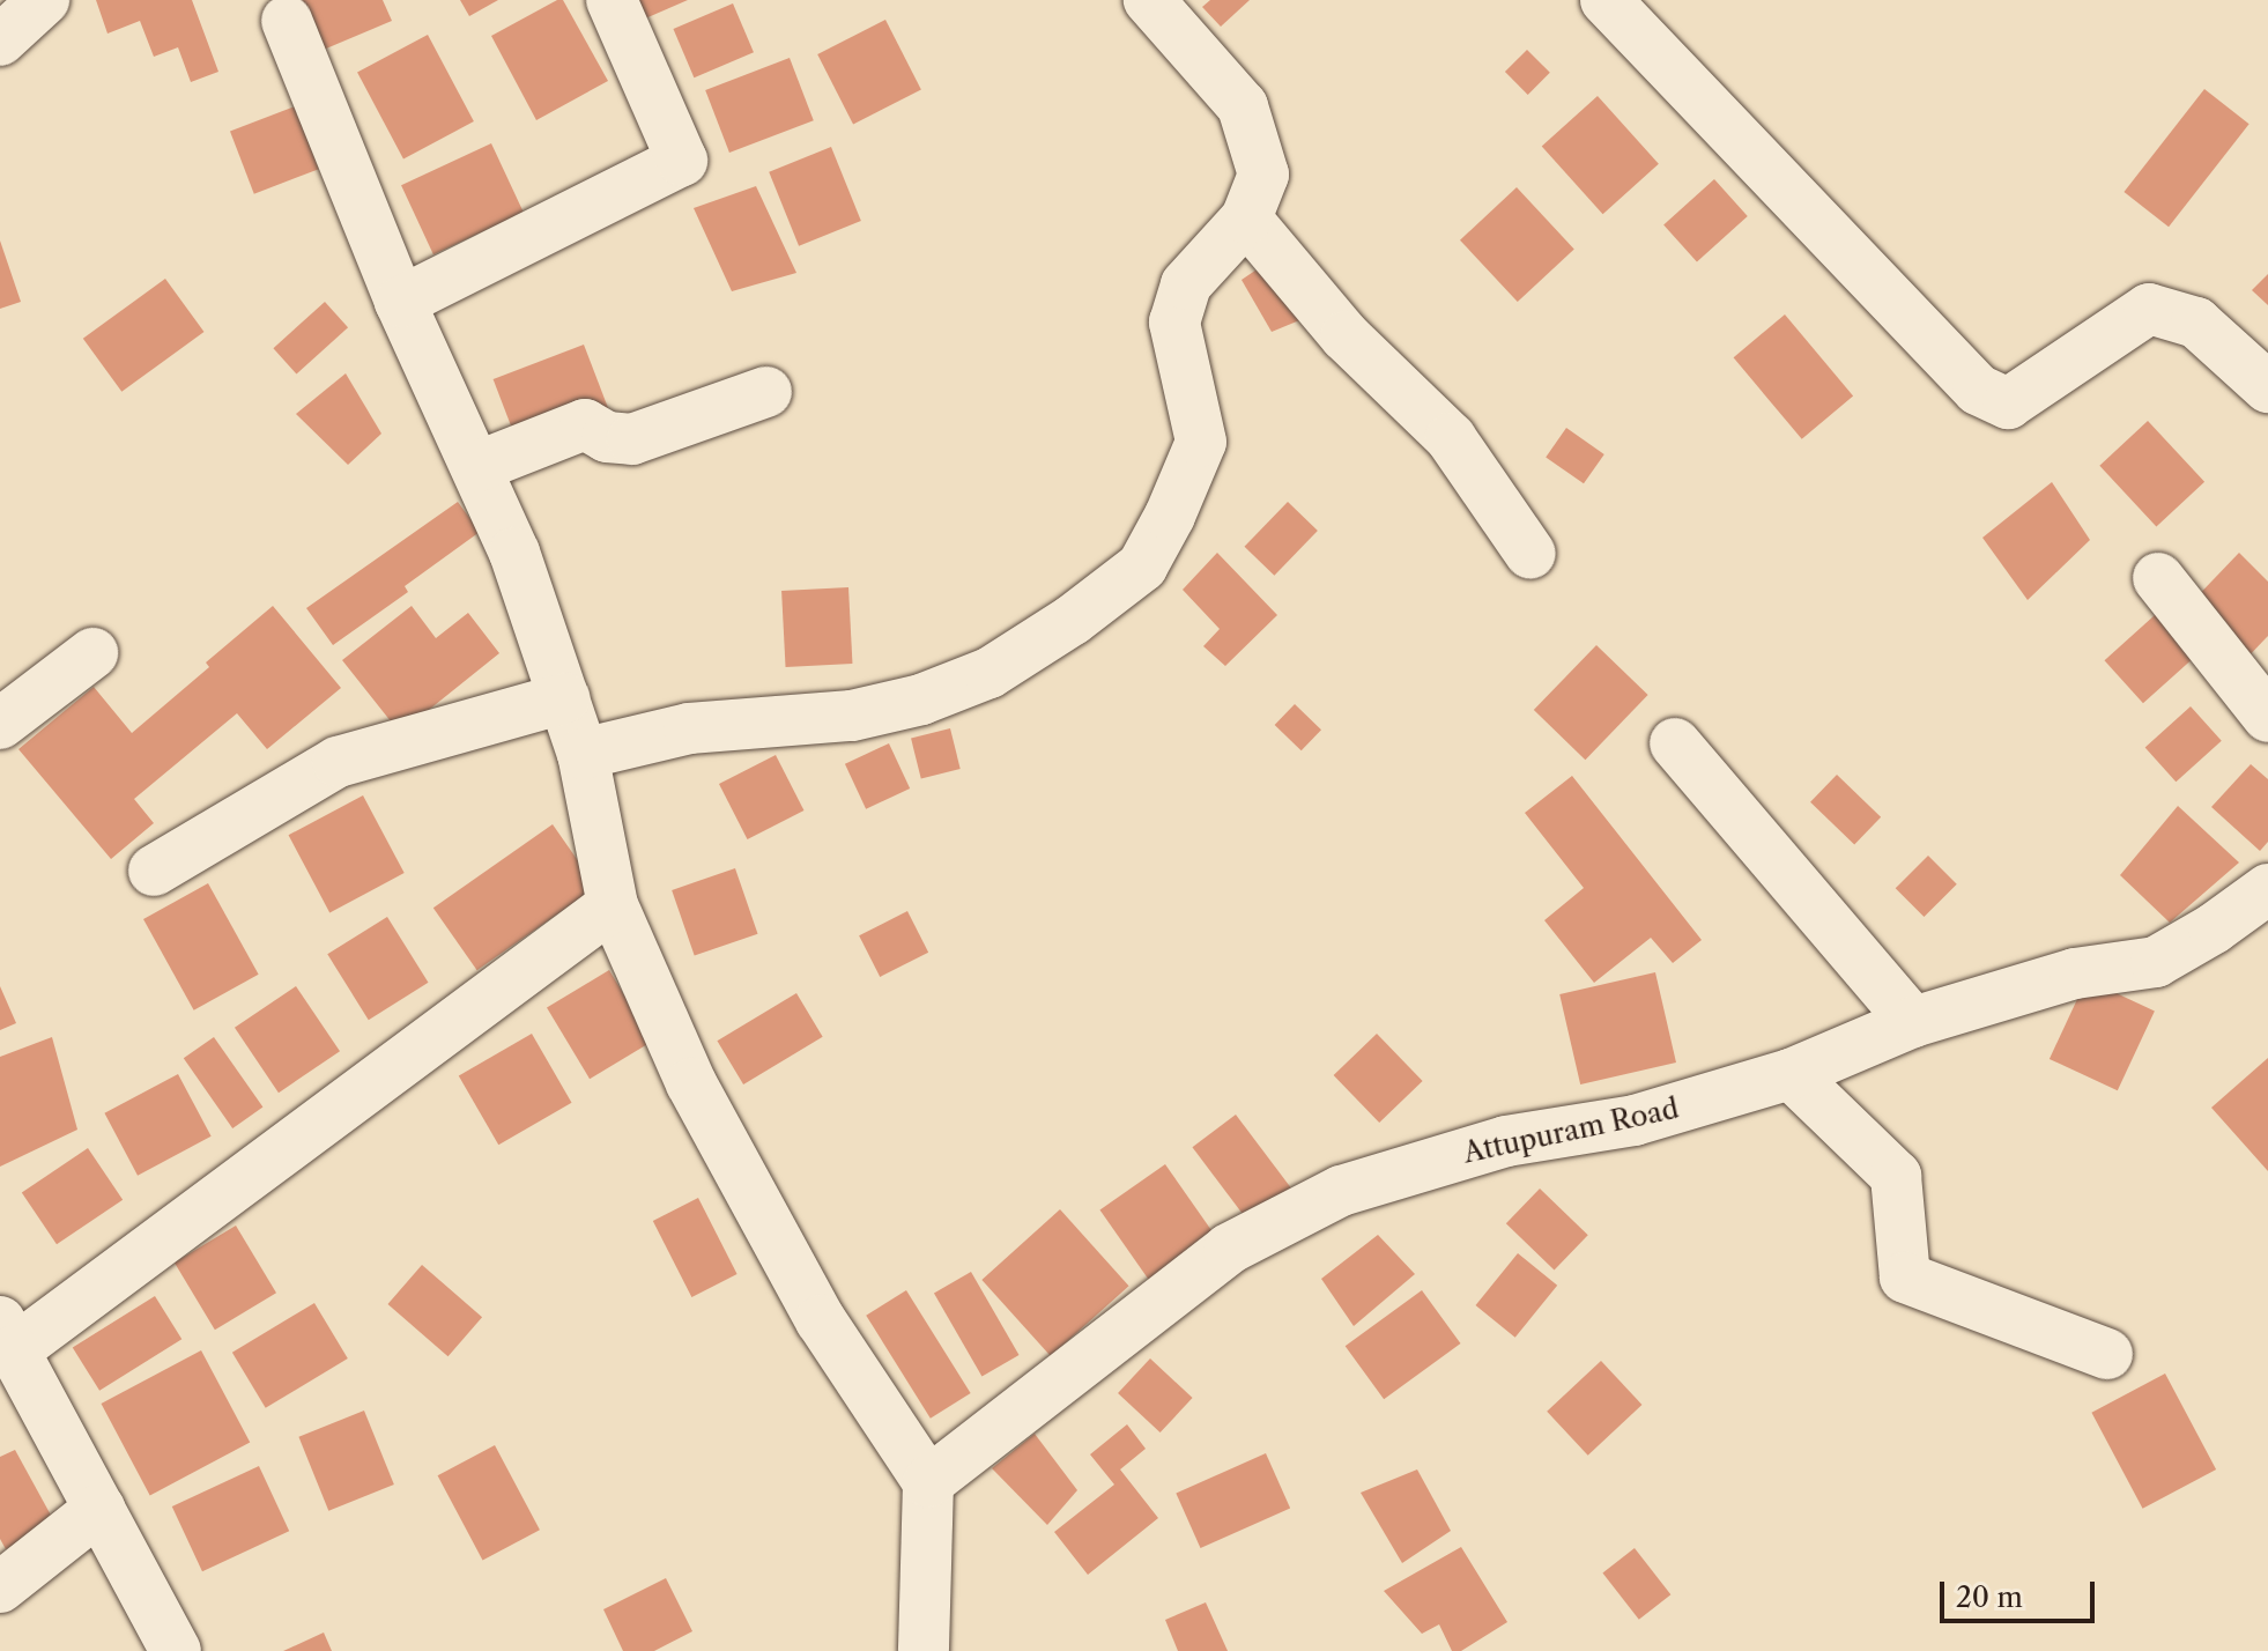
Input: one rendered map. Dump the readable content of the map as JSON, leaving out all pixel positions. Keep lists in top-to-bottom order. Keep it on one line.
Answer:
{"streets":{"street":["Attupuram Road"]},"scale_bar":"20 m"}
